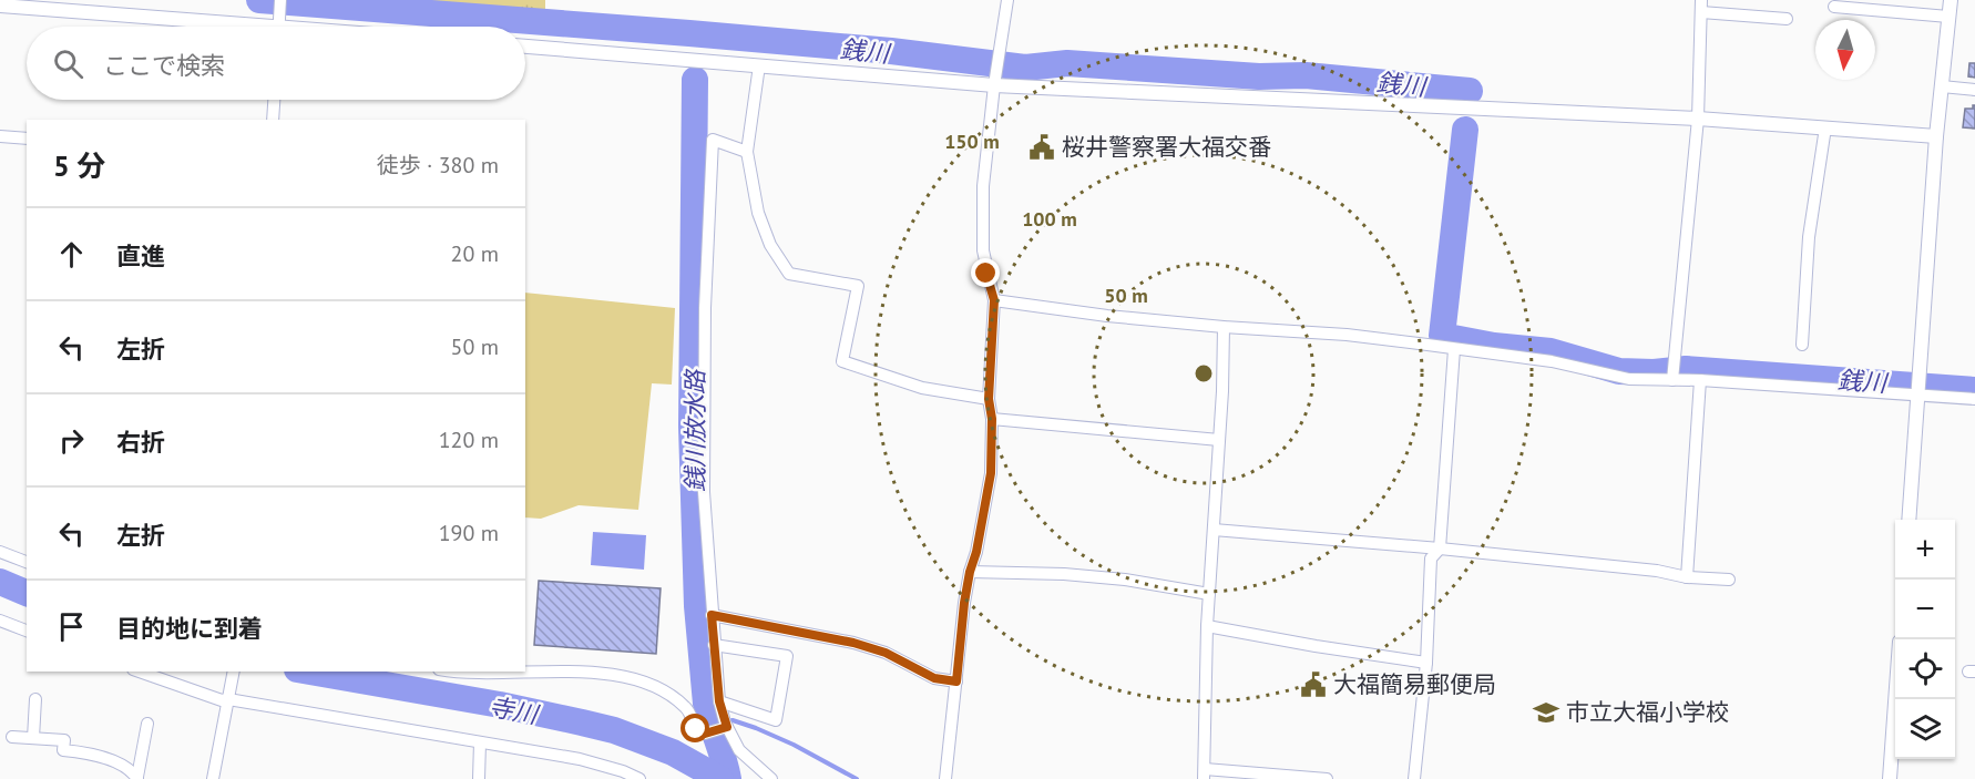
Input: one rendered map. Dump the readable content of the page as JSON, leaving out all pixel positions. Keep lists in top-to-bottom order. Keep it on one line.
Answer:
{"water":["銭川","銭川放水路","寺川"],"places":{"public building":["桜井警察署大福交番","大福簡易郵便局"],"school or university":["市立大福小学校"]},"north":"bottom","page":{"search":"ここで検索","heading":["5 分","徒歩 · 380 m"],"list":[["直進","20 m"],["左折","50 m"],["右折","120 m"],["左折","190 m"],"目的地に到着"],"map_buttons":["+","−"]},"rings":["150 m","100 m","50 m"]}
